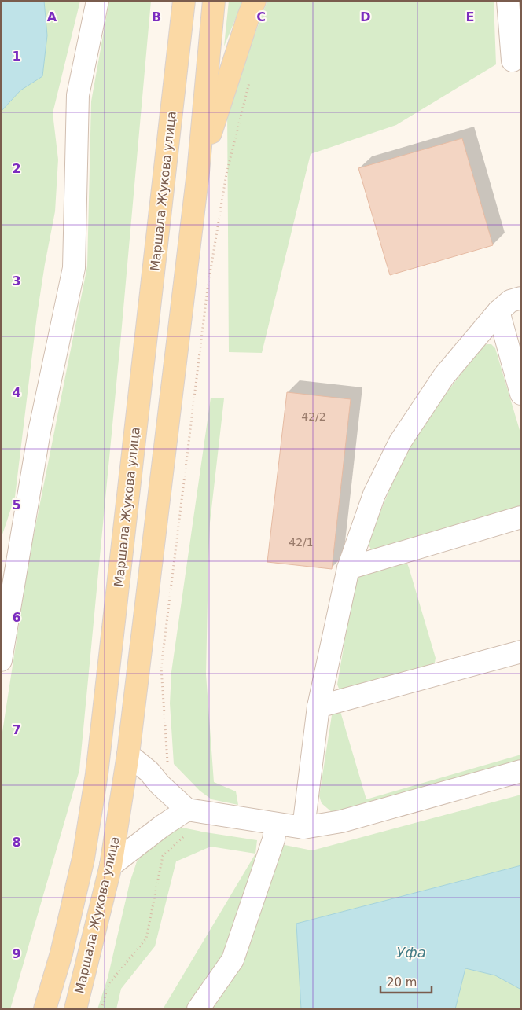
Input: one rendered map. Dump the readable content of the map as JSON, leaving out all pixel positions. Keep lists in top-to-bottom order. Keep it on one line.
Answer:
{"streets":{"main road":["Маршала Жукова улица"]},"water":["Уфа"],"house_numbers":["42/2","42/1"],"scale_bar":"20 m","grid":{"columns":["A","B","C","D","E"],"rows":["1","2","3","4","5","6","7","8","9"]}}
